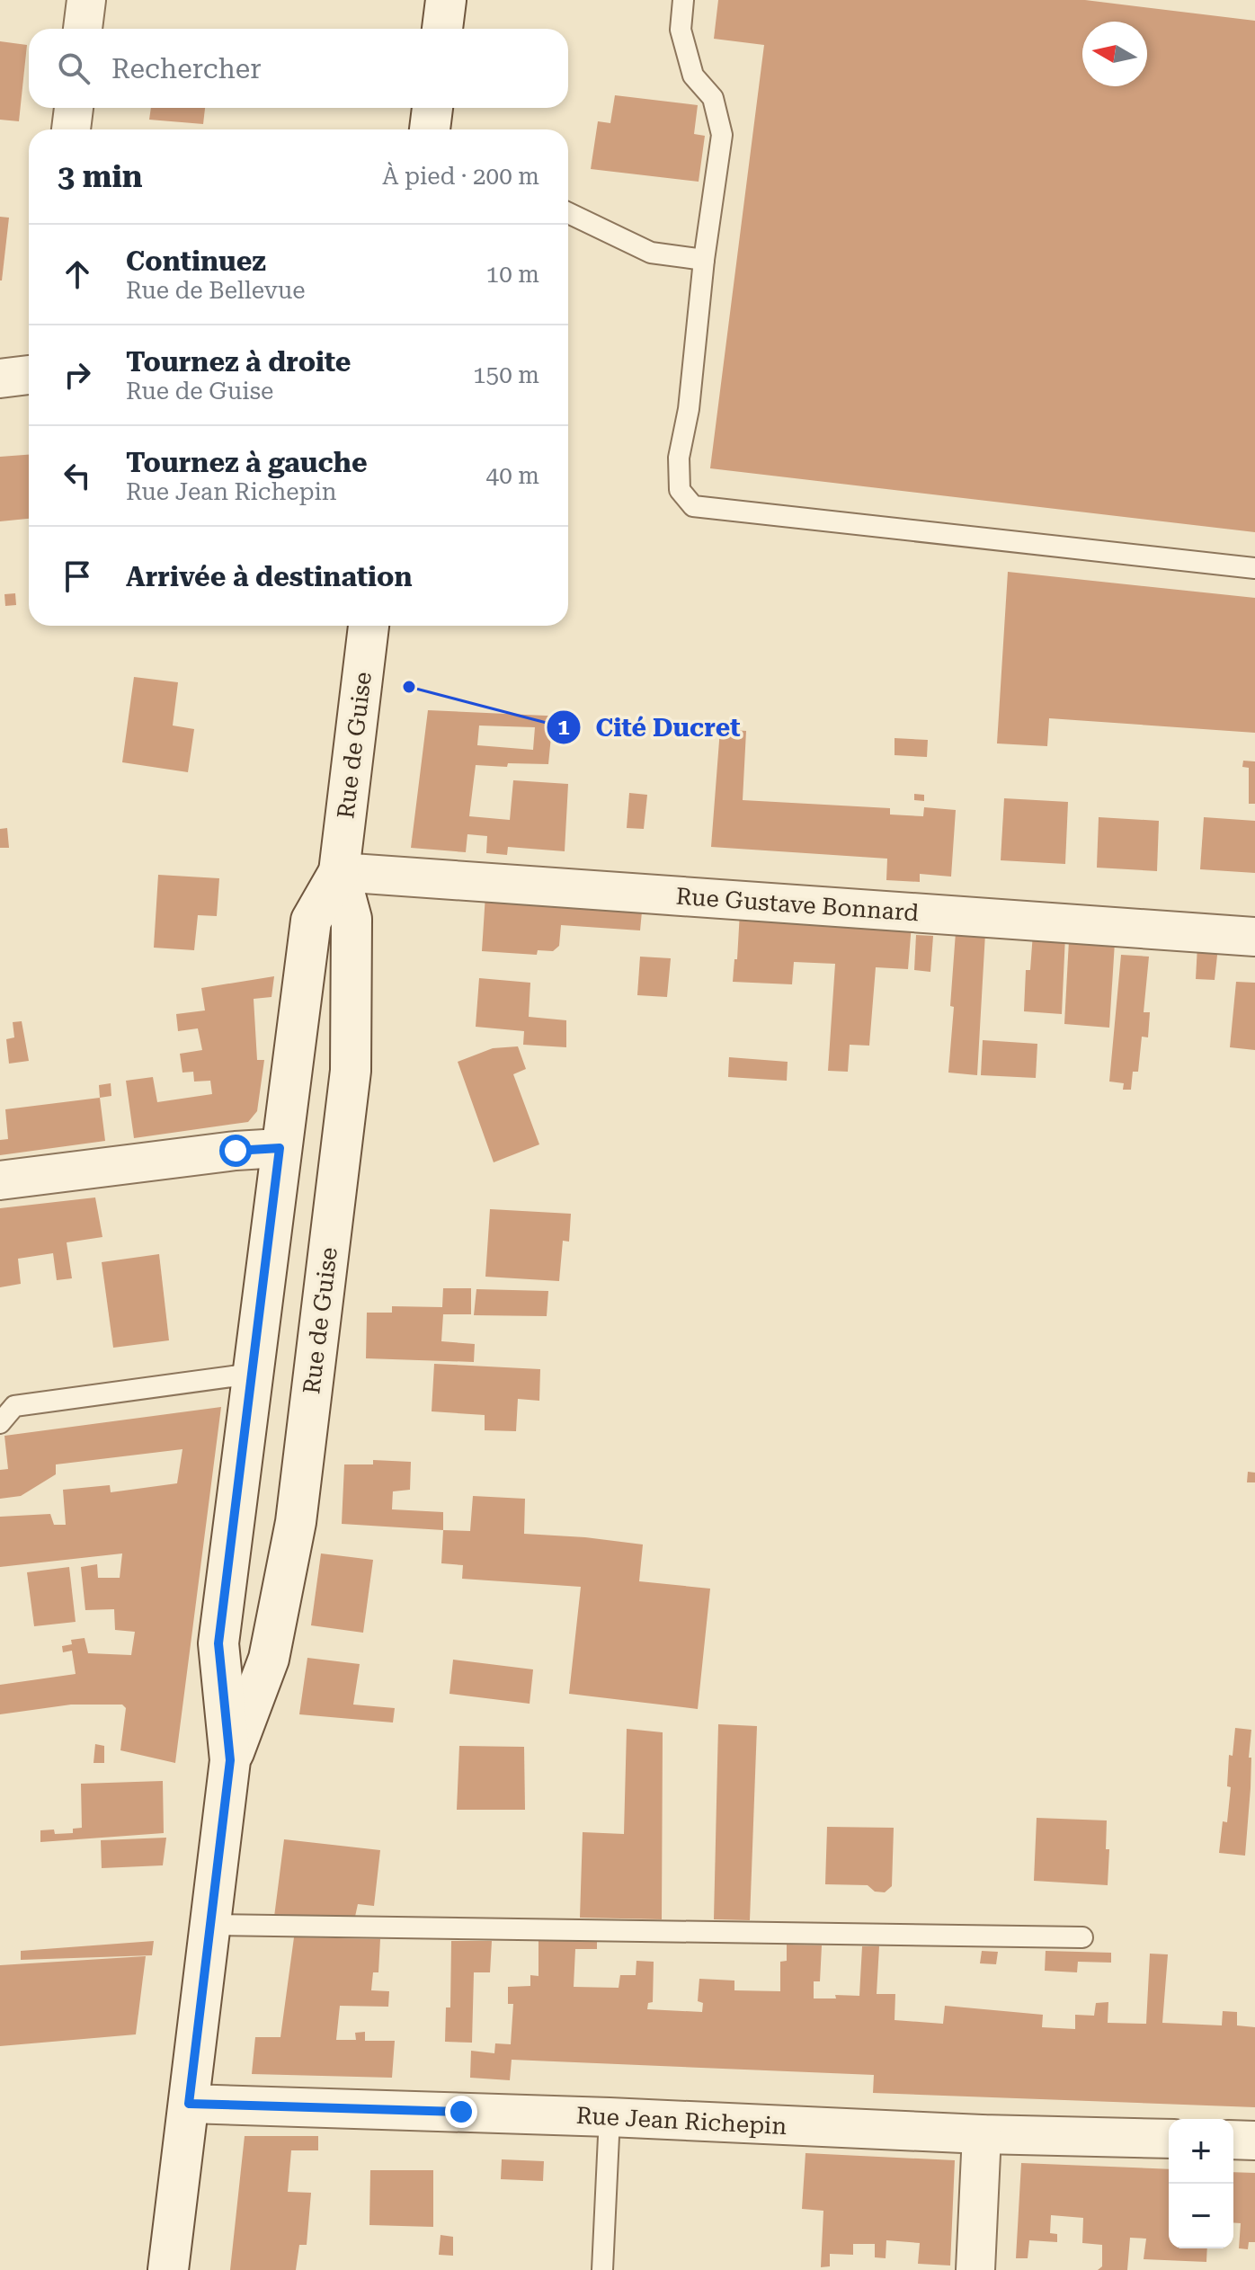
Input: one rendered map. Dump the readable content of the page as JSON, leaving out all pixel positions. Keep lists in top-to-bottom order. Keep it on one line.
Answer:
{"streets":{"main road":["Rue de Guise"],"street":["Rue Gustave Bonnard","Rue Jean Richepin"]},"crossings":[["Rue de Guise","Rue Gustave Bonnard"],["Rue de Guise","Rue Jean Richepin"]],"places":["Cité Ducret"],"north":"left","page":{"search":"Rechercher","heading":["3 min","À pied · 200 m"],"list":[["Continuez","Rue de Bellevue","10 m"],["Tournez à droite","Rue de Guise","150 m"],["Tournez à gauche","Rue Jean Richepin","40 m"],"Arrivée à destination"],"map_buttons":["+","−"]}}
